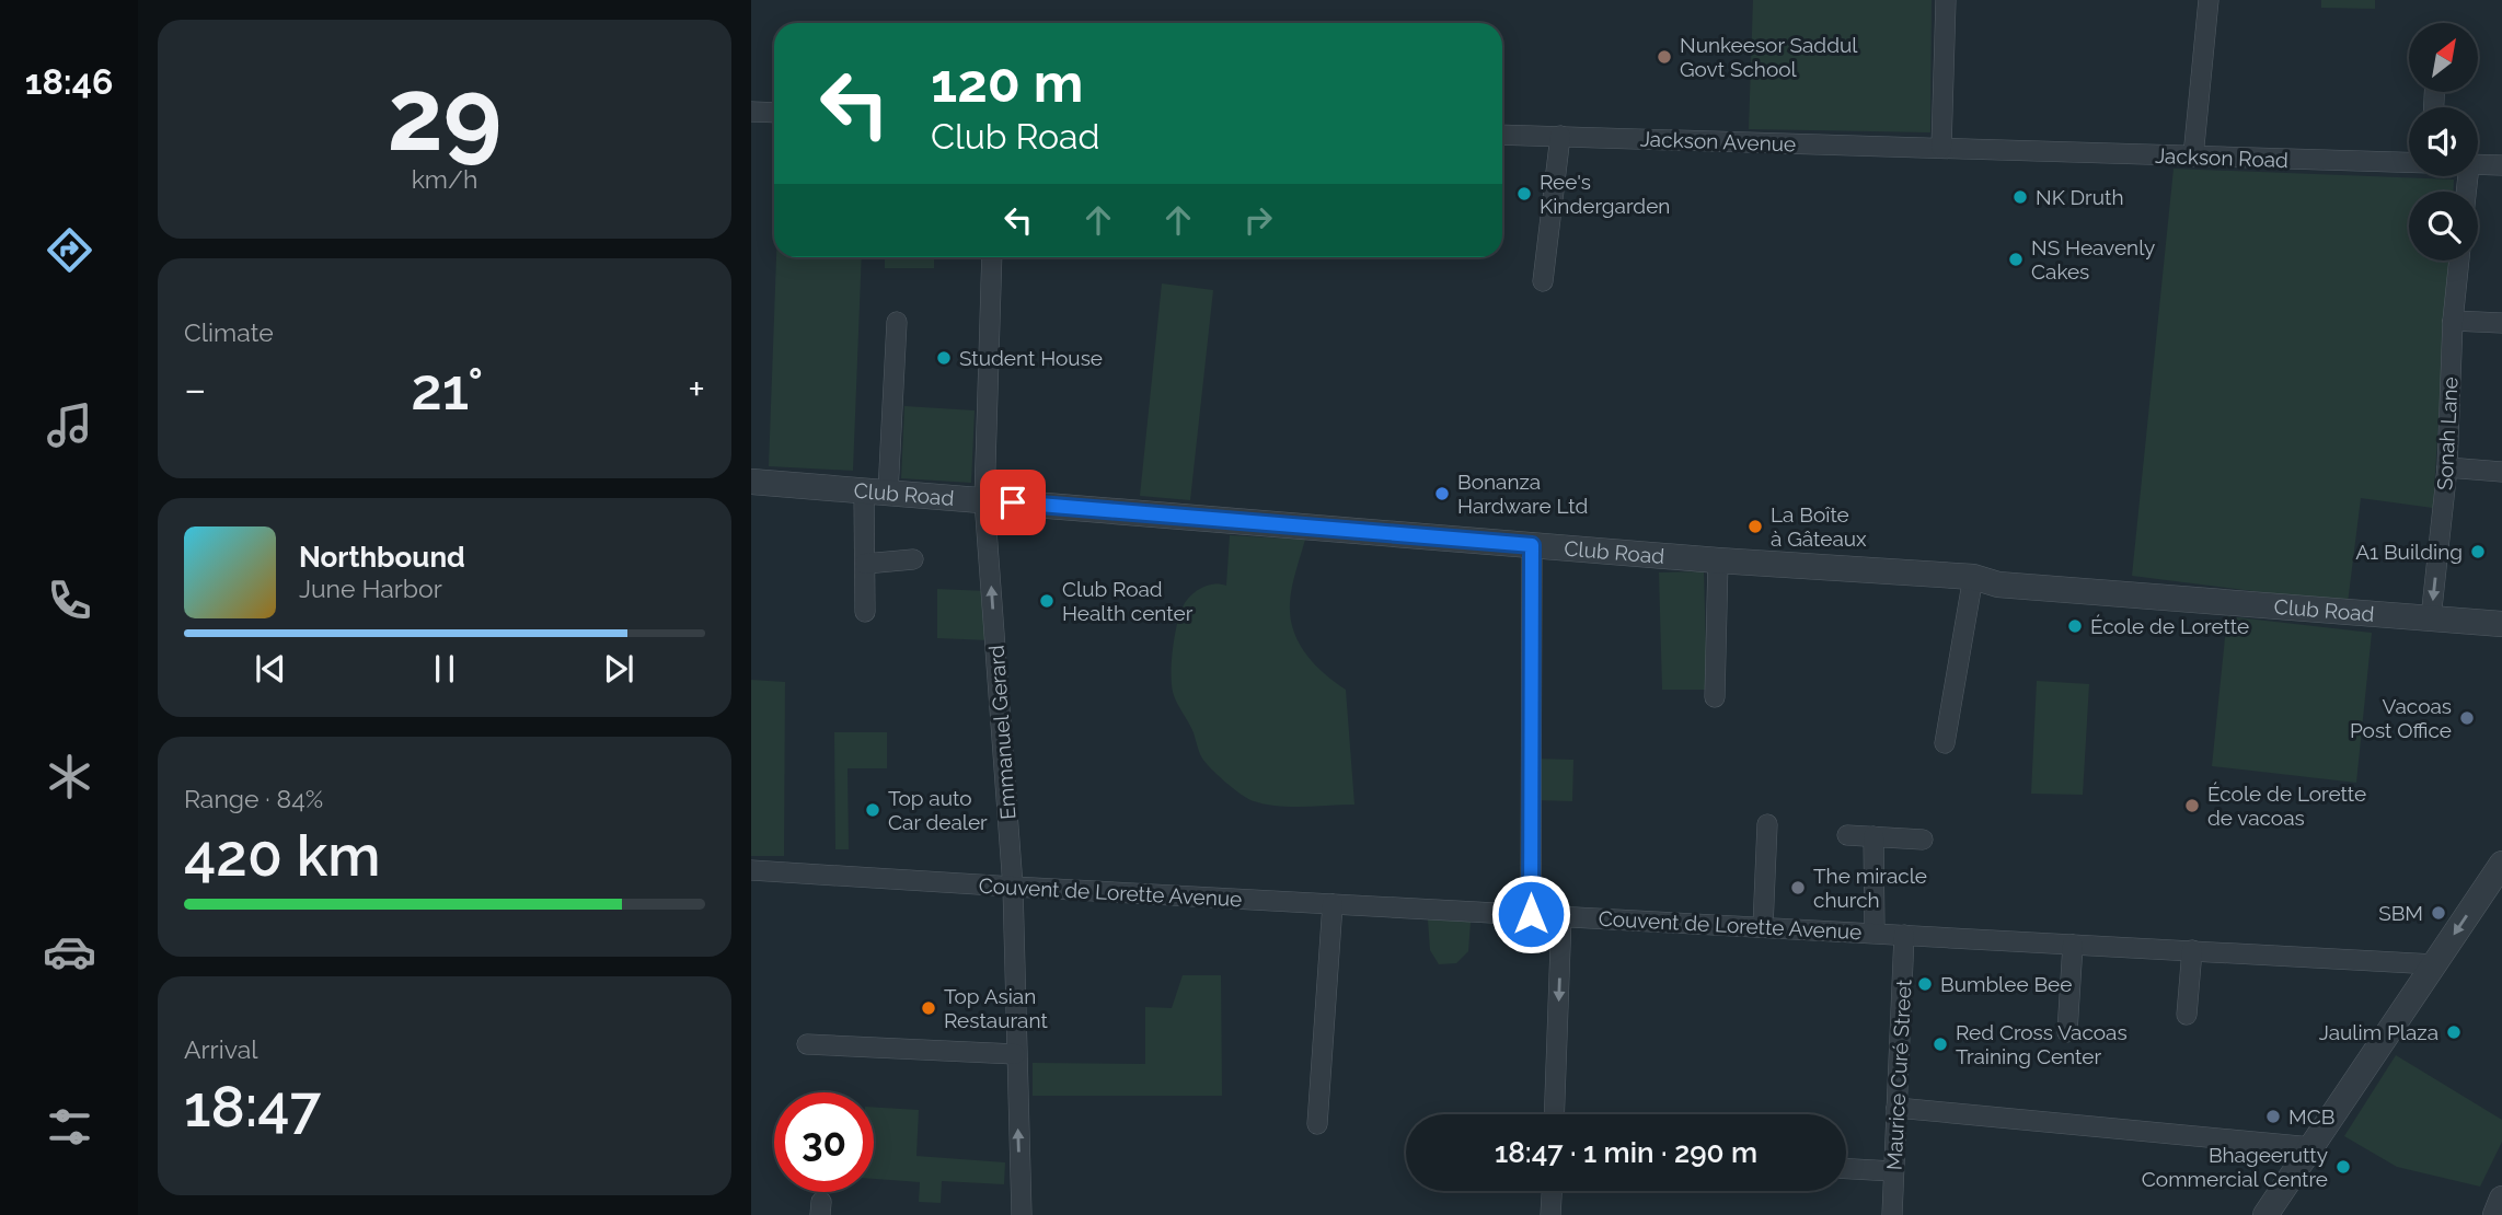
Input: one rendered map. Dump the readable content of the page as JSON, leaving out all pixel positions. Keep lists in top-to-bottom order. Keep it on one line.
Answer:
{"streets":{"street":["Jackson Avenue","Jackson Road","Sonah Lane","Club Road","Emmanuel Gerard","Couvent de Lorette Avenue","Maurice Curé Street"]},"crossings":[["Jackson Avenue","Jackson Road"],["Sonah Lane","Club Road"],["Club Road","Emmanuel Gerard"],["Emmanuel Gerard","Couvent de Lorette Avenue"],["Couvent de Lorette Avenue","Maurice Curé Street"]],"one_way":["Sonah Lane","Emmanuel Gerard"],"places":["Nunkeesor Saddul Govt School","Ree's Kindergarden","NK Druth","NS Heavenly Cakes","Student House","Bonanza Hardware Ltd","La Boîte à Gâteaux","A1 Building","Club Road Health center","École de Lorette","Vacoas Post Office","École de Lorette de vacoas","Top auto Car dealer","The miracle church","SBM","Bumblee Bee","Top Asian Restaurant","Jaulim Plaza","Red Cross Vacoas Training Center","MCB","Bhageerutty Commercial Centre"],"north":"top right","page":{"tabs":"18:46","tile":[["29","km/h"],"Climate",["Range · 84%","420 km"],["Arrival","18:47"]],"turn":["120 m","Club Road"],"heat":["−","21°","+"],"song":["Northbound","June Harbor"],"limit":"30","trip":"18:47 · 1 min · 290 m"}}
